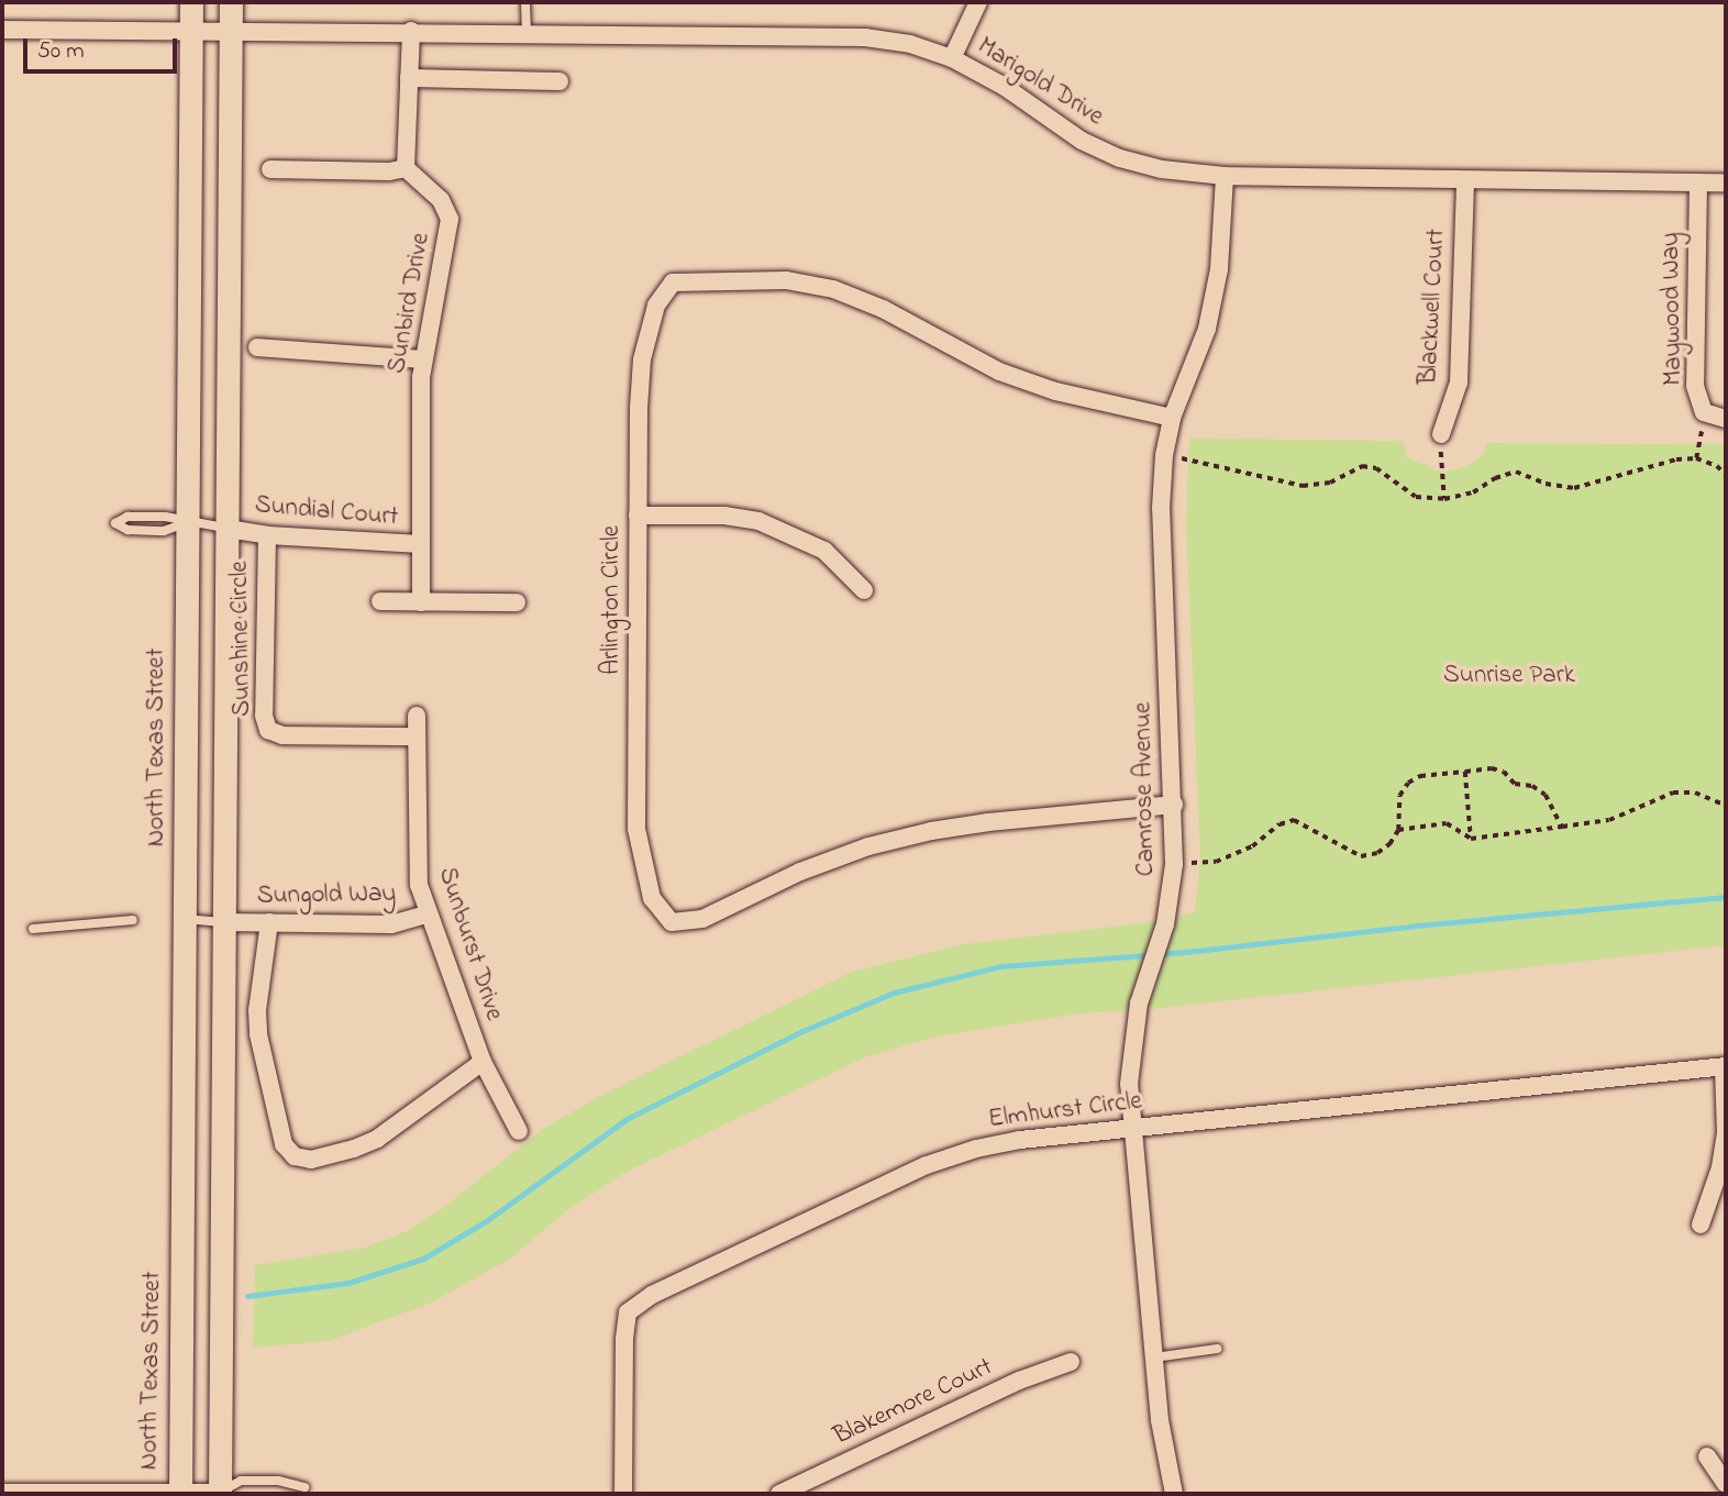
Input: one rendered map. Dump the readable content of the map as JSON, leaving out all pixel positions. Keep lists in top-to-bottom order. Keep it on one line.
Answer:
{"streets":{"main road":["North Texas Street"],"street":["Marigold Drive","Sunbird Drive","Blackwell Court","Maywood Way","Sundial Court","Arlington Circle","Sunshine Circle","Camrose Avenue","Sungold Way","Sunburst Drive","Elmhurst Circle","Blakemore Court"]},"crossings":[["Marigold Drive","Blackwell Court"],["Marigold Drive","Maywood Way"],["Marigold Drive","North Texas Street"],["Marigold Drive","Camrose Avenue"],["Sunbird Drive","Sundial Court"],["Sundial Court","Sunshine Circle"],["Arlington Circle","Camrose Avenue"],["Sunshine Circle","Sunburst Drive"],["Camrose Avenue","Elmhurst Circle"],["Sungold Way","Sunburst Drive"]],"parks":["Sunrise Park"],"scale_bar":"50 m"}
